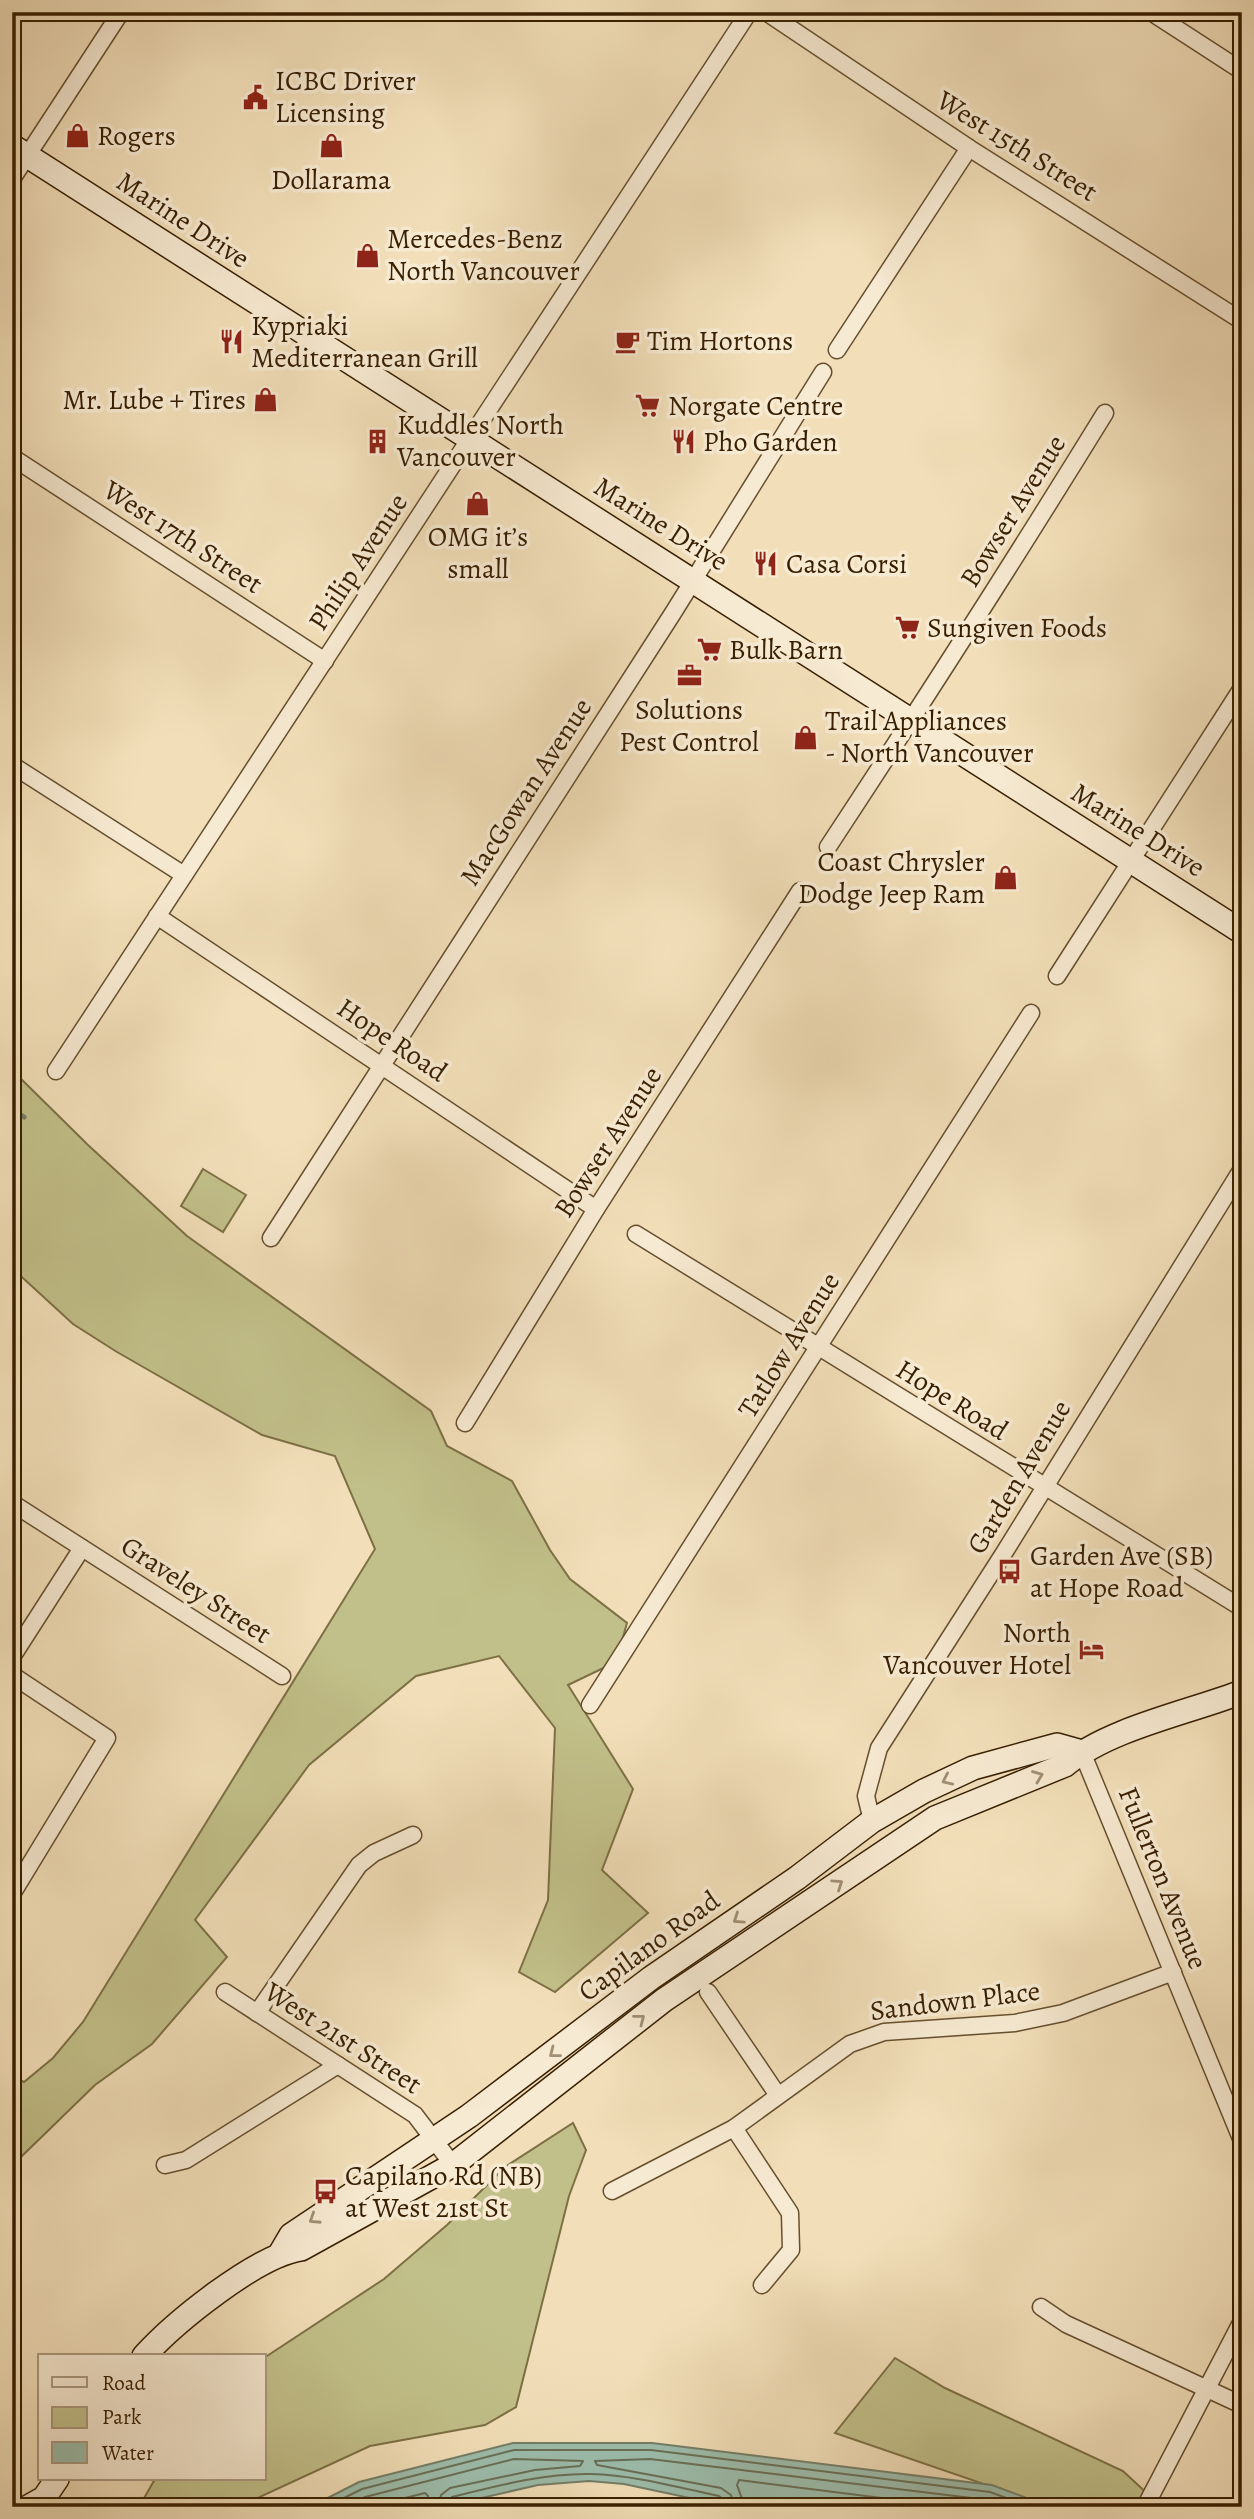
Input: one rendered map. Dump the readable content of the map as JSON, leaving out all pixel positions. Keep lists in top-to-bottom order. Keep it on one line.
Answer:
{"streets":{"main road":["Marine Drive","Capilano Road"],"street":["West 15th Street","Bowser Avenue","West 17th Street","Philip Avenue","MacGowan Avenue","Hope Road","Tatlow Avenue","Garden Avenue","Graveley Street","Fullerton Avenue","Sandown Place","West 21st Street"]},"crossings":[["Marine Drive","Bowser Avenue"],["Marine Drive","Philip Avenue"],["Marine Drive","MacGowan Avenue"],["Bowser Avenue","Hope Road"],["West 17th Street","Philip Avenue"],["Philip Avenue","Hope Road"],["MacGowan Avenue","Hope Road"],["Hope Road","Tatlow Avenue"],["Hope Road","Garden Avenue"],["Garden Avenue","Capilano Road"],["Fullerton Avenue","Capilano Road"],["Fullerton Avenue","Sandown Place"],["Capilano Road","West 21st Street"]],"places":{"public building":["ICBC Driver Licensing"],"shop":["Rogers","Dollarama","Mercedes-Benz North Vancouver","Mr. Lube + Tires","OMG it’s small","Trail Appliances - North Vancouver","Coast Chrysler Dodge Jeep Ram"],"cafe":["Tim Hortons"],"restaurant":["Kypriaki Mediterranean Grill","Pho Garden","Casa Corsi"],"supermarket":["Norgate Centre","Sungiven Foods","Bulk Barn"],"building":["Kuddles North Vancouver"],"office":["Solutions Pest Control"],"bus stop":["Garden Ave (SB) at Hope Road","Capilano Rd (NB) at West 21st St"],"hotel":["North Vancouver Hotel"]},"legend":["Road","Park","Water"]}
